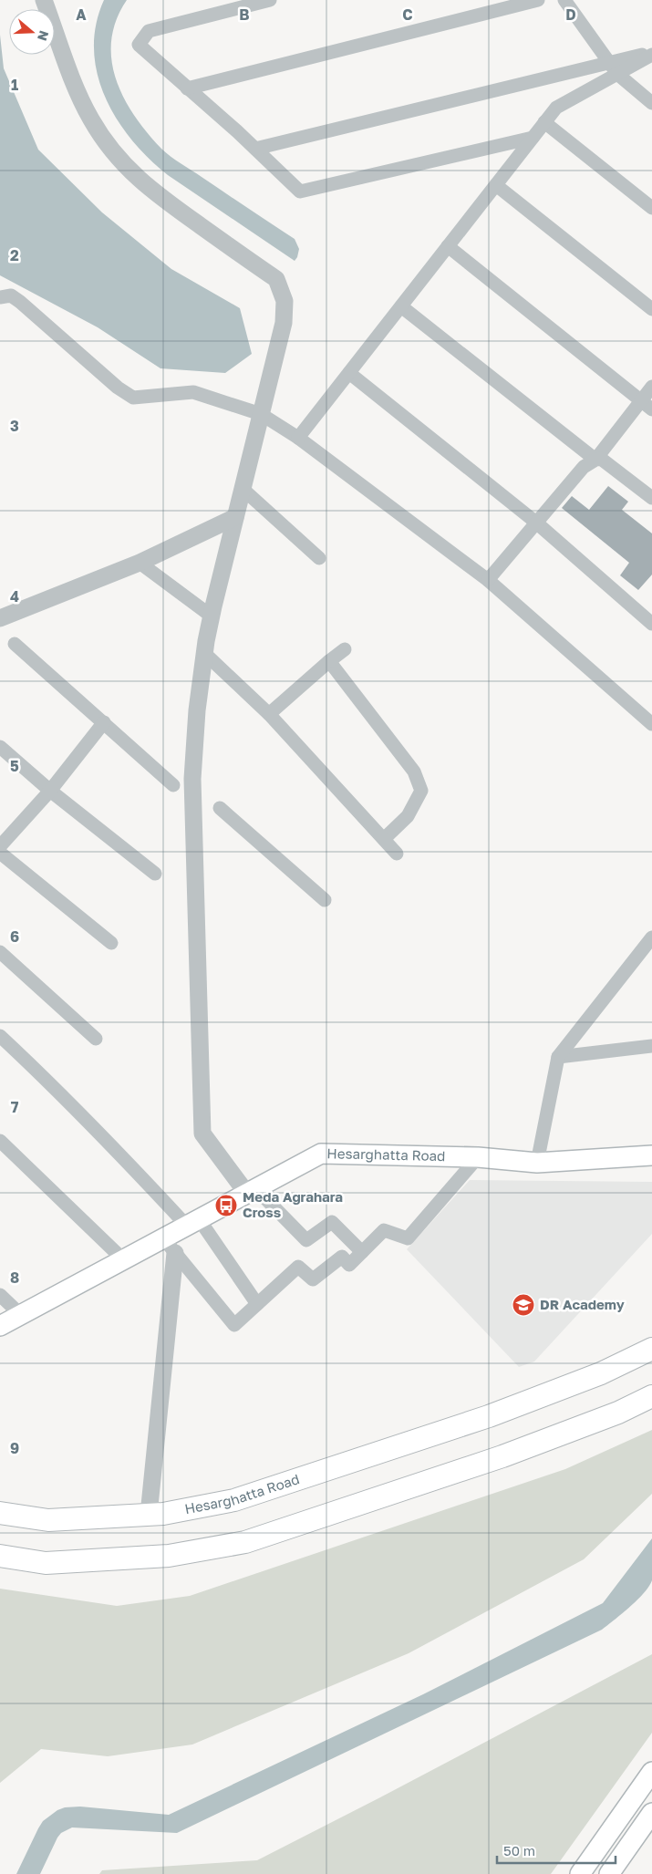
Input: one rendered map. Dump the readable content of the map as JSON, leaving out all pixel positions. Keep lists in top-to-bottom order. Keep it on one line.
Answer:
{"streets":{"main road":["Hesarghatta Road"]},"places":{"bus stop":["Meda Agrahara Cross"],"school or university":["DR Academy"]},"scale_bar":"50 m","north":"right","grid":{"columns":["A","B","C","D"],"rows":["1","2","3","4","5","6","7","8","9"]}}
